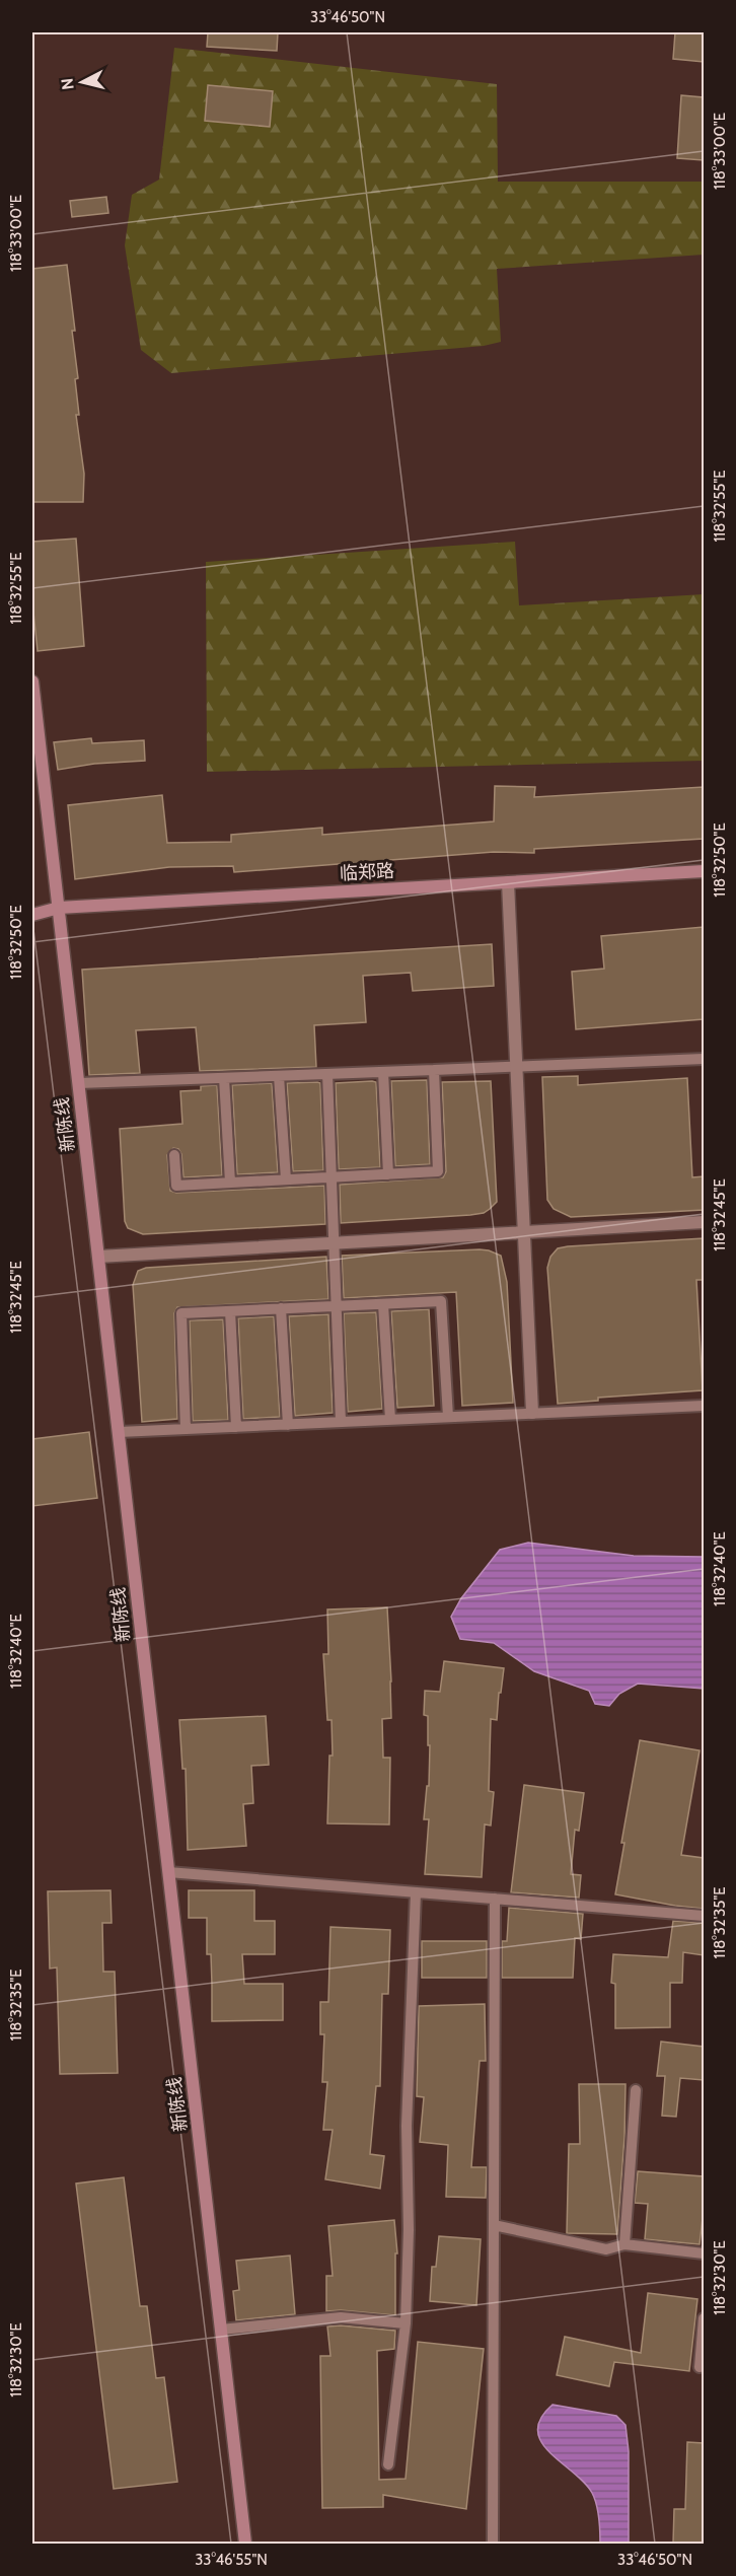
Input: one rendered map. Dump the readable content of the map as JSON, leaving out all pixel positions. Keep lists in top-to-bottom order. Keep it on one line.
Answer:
{"streets":{"street":["临郑路","新陈线"]},"crossings":[["临郑路","新陈线"]],"north":"left","coordinates":["33°46'50\"N","118°33'00\"E","118°32'55\"E","118°32'50\"E","118°32'45\"E","118°32'40\"E","118°32'35\"E","118°32'30\"E","33°46'55\"N"]}
